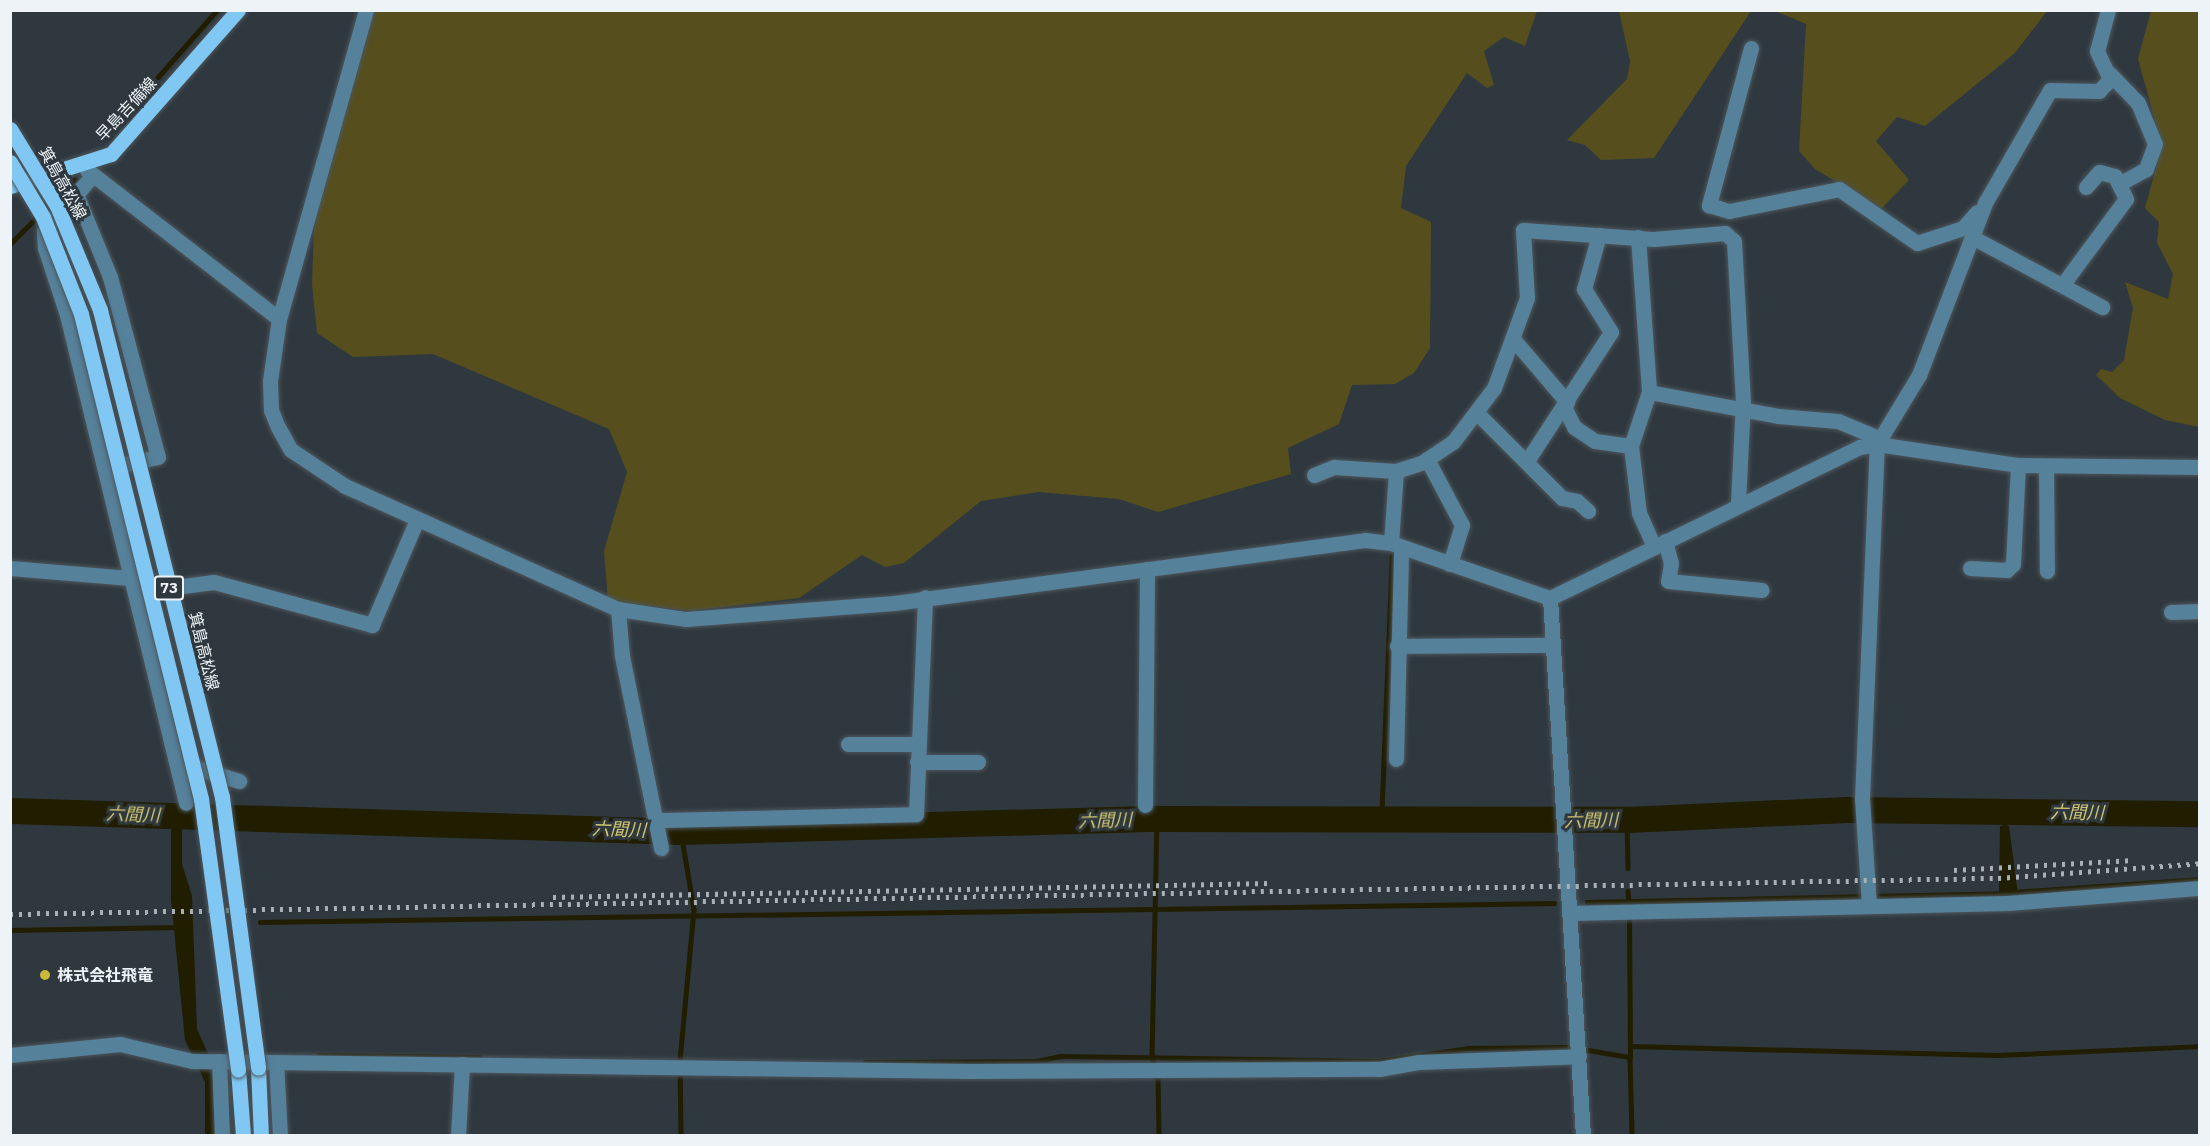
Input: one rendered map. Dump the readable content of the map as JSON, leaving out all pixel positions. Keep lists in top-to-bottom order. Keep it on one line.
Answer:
{"streets":{"main road":["早島吉備線","箕島高松線","73"]},"water":["六間川"],"places":["株式会社飛竜"]}
